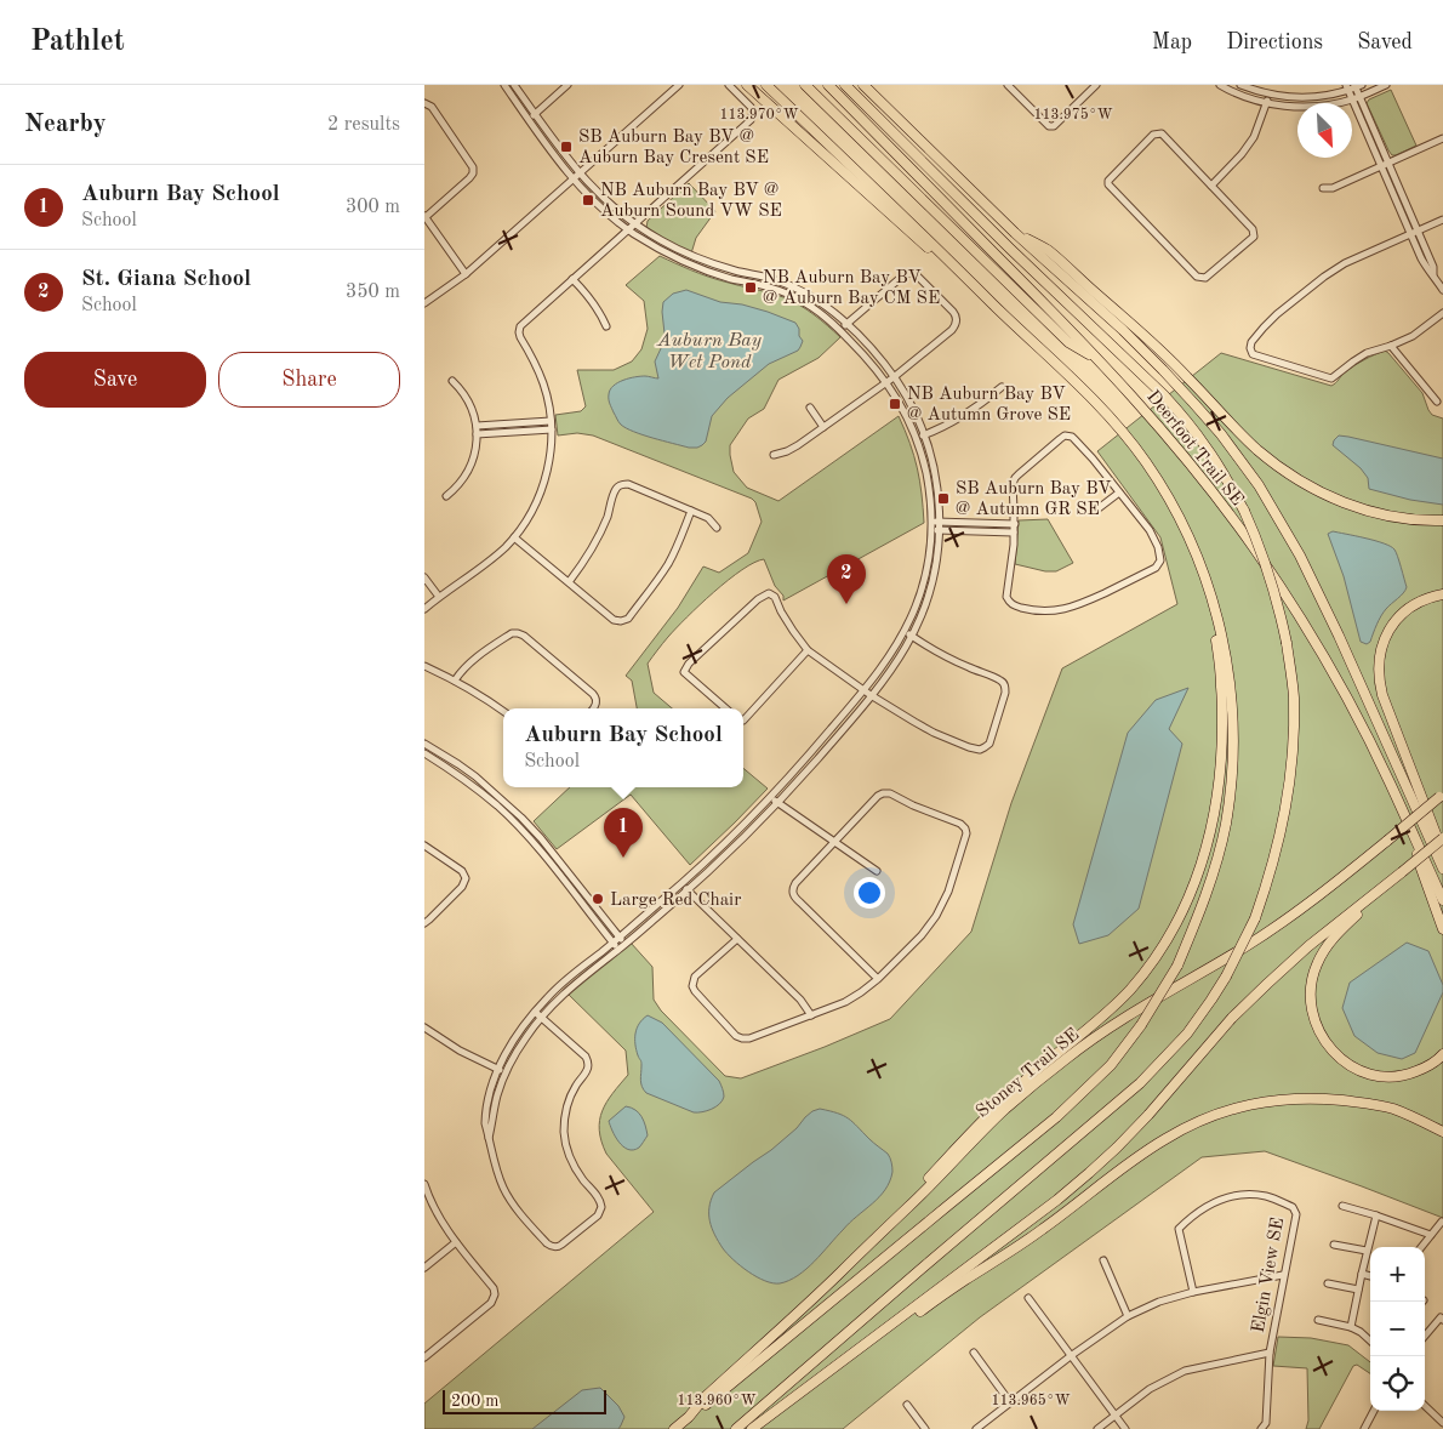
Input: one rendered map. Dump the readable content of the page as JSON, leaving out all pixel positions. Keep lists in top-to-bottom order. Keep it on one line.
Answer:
{"streets":{"highway":["Deerfoot Trail SE","Stoney Trail SE"],"street":["Elgin View SE"]},"water":["Auburn Bay Wet Pond"],"places":{"transit":["SB Auburn Bay BV @ Auburn Bay Cresent SE","NB Auburn Bay BV @ Auburn Sound VW SE","NB Auburn Bay BV @ Auburn Bay CM SE","NB Auburn Bay BV @ Autumn Grove SE","SB Auburn Bay BV @ Autumn GR SE"],"other":["Large Red Chair"]},"scale_bar":"200 m","north":"bottom right","page":{"header":"Pathlet","nav":["Map","Directions","Saved"],"heading":["Nearby","2 results"],"list":[{"mark":"1","name":"Auburn Bay School","note":"School","value":"300 m"},{"mark":"2","name":"St. Giana School","note":"School","value":"350 m"}],"buttons":["Save","Share"],"pins":["2","1"],"popup":["Auburn Bay School","School"],"map_buttons":["+","−"],"scale":"200 m"},"coordinates":["113.970°W","113.975°W","113.960°W","113.965°W"]}
